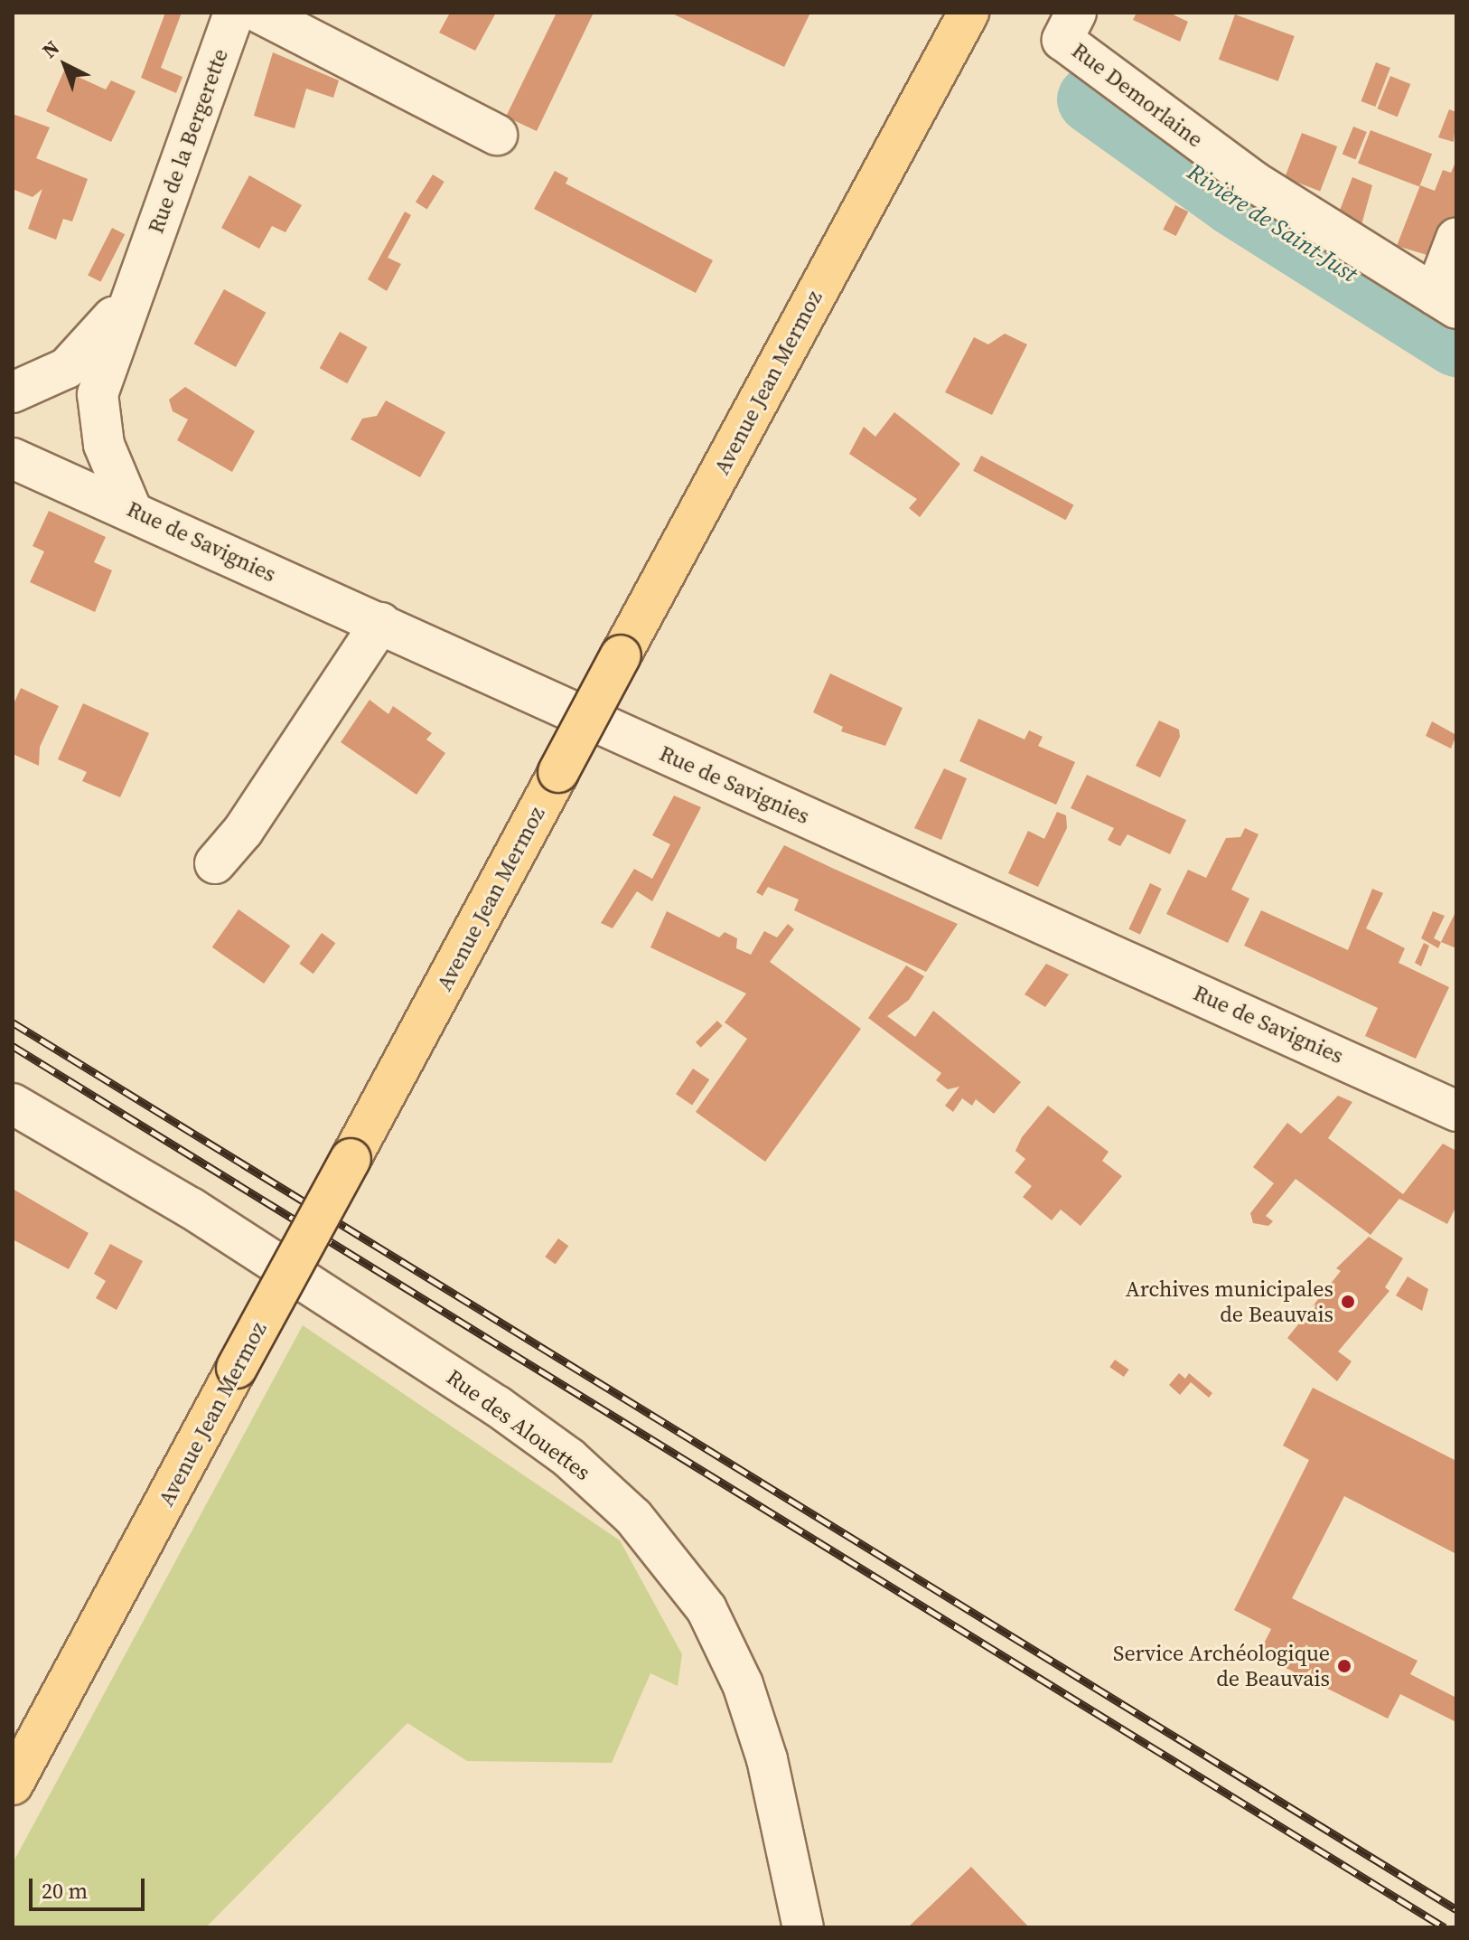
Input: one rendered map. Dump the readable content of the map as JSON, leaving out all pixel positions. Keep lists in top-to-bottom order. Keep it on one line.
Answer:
{"streets":{"main road":["Avenue Jean Mermoz"],"street":["Rue Demorlaine","Rue de la Bergerette","Rue de Savignies","Rue des Alouettes"]},"crossings":[["Rue de la Bergerette","Rue de Savignies"]],"water":["Rivière de Saint-Just"],"places":["Archives municipales de Beauvais","Service Archéologique de Beauvais"],"scale_bar":"20 m","north":"top left"}
